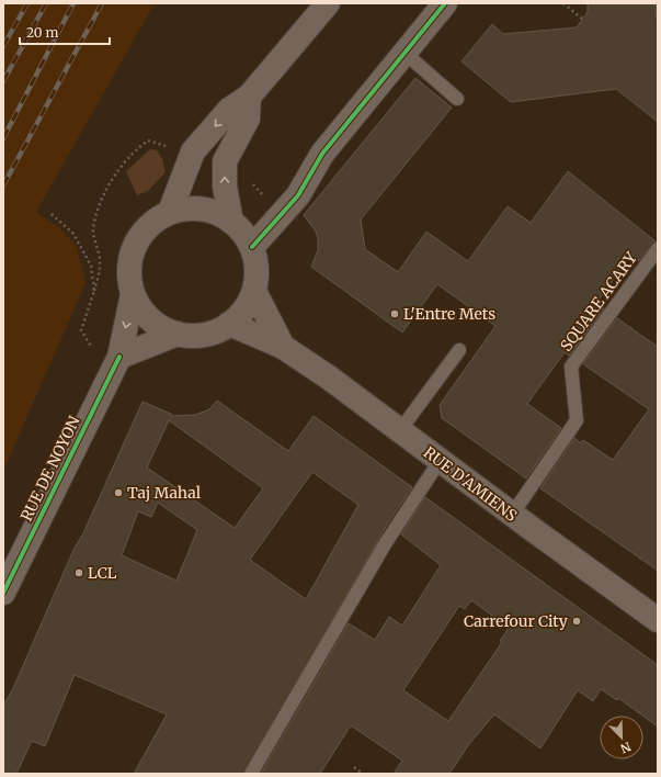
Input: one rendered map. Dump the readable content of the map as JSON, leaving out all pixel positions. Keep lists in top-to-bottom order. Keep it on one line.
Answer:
{"streets":{"main road":["RUE DE NOYON","RUE D'AMIENS"],"lane":["SQUARE ACARY"]},"crossings":[["SQUARE ACARY","RUE D'AMIENS"],["RUE DE NOYON","RUE D'AMIENS"]],"places":["L'Entre Mets","Taj Mahal","LCL","Carrefour City"],"scale_bar":"20 m","north":"bottom right"}
